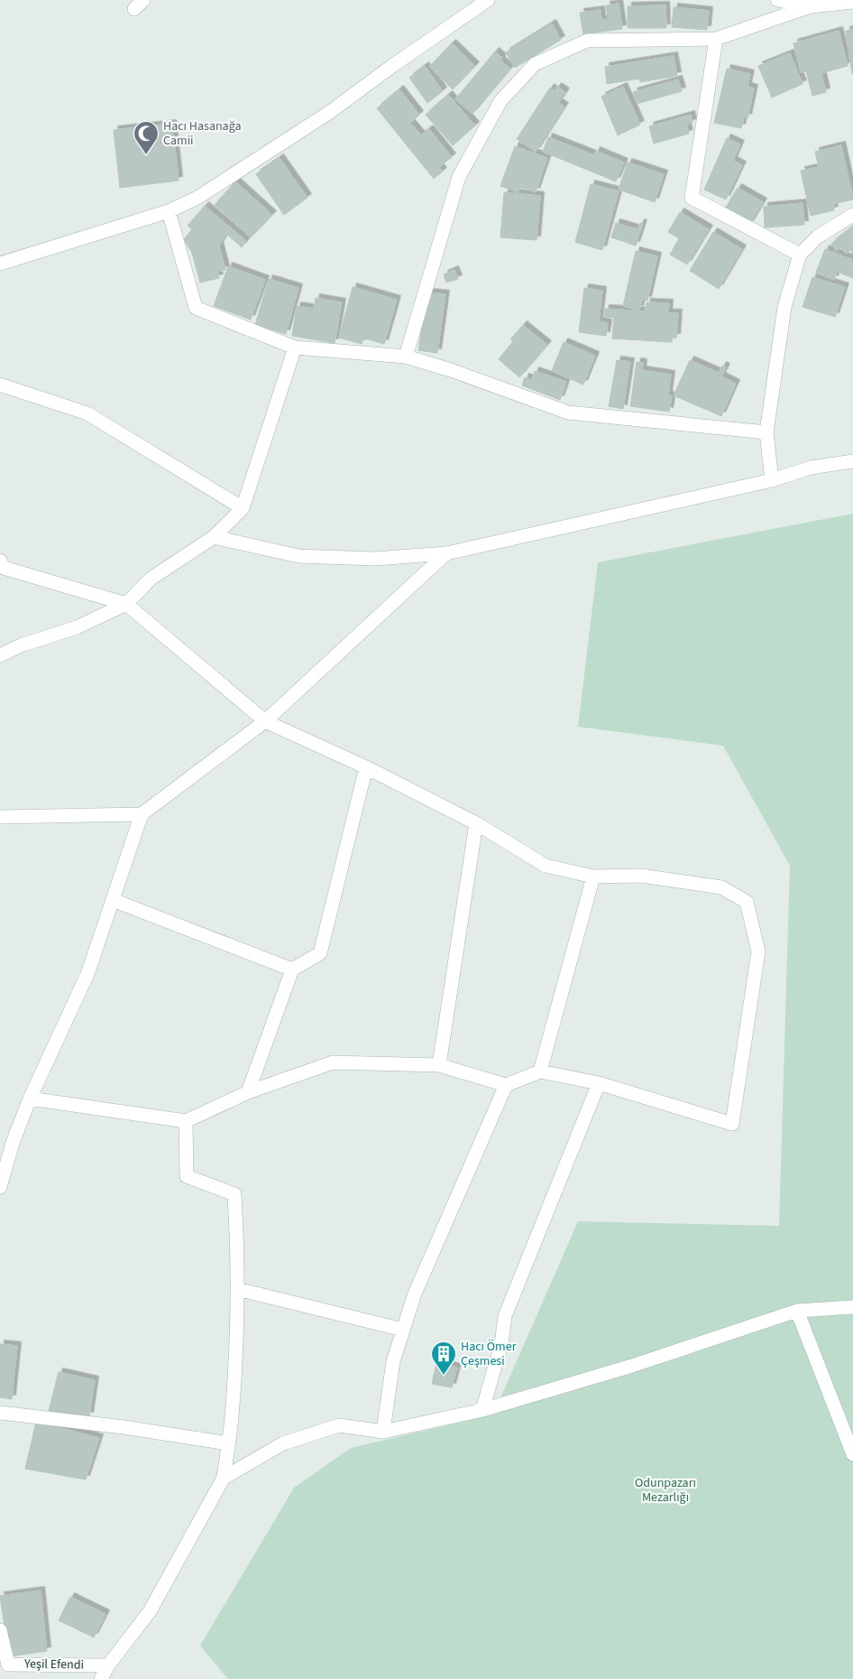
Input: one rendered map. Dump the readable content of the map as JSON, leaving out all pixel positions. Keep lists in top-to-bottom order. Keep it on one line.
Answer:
{"streets":{"street":["Yeşil Efendi"]},"parks":["Odunpazarı Mezarlığı"],"places":{"mosque":["Hacı Hasanağa Camii"],"building":["Hacı Ömer Çeşmesi"]}}
